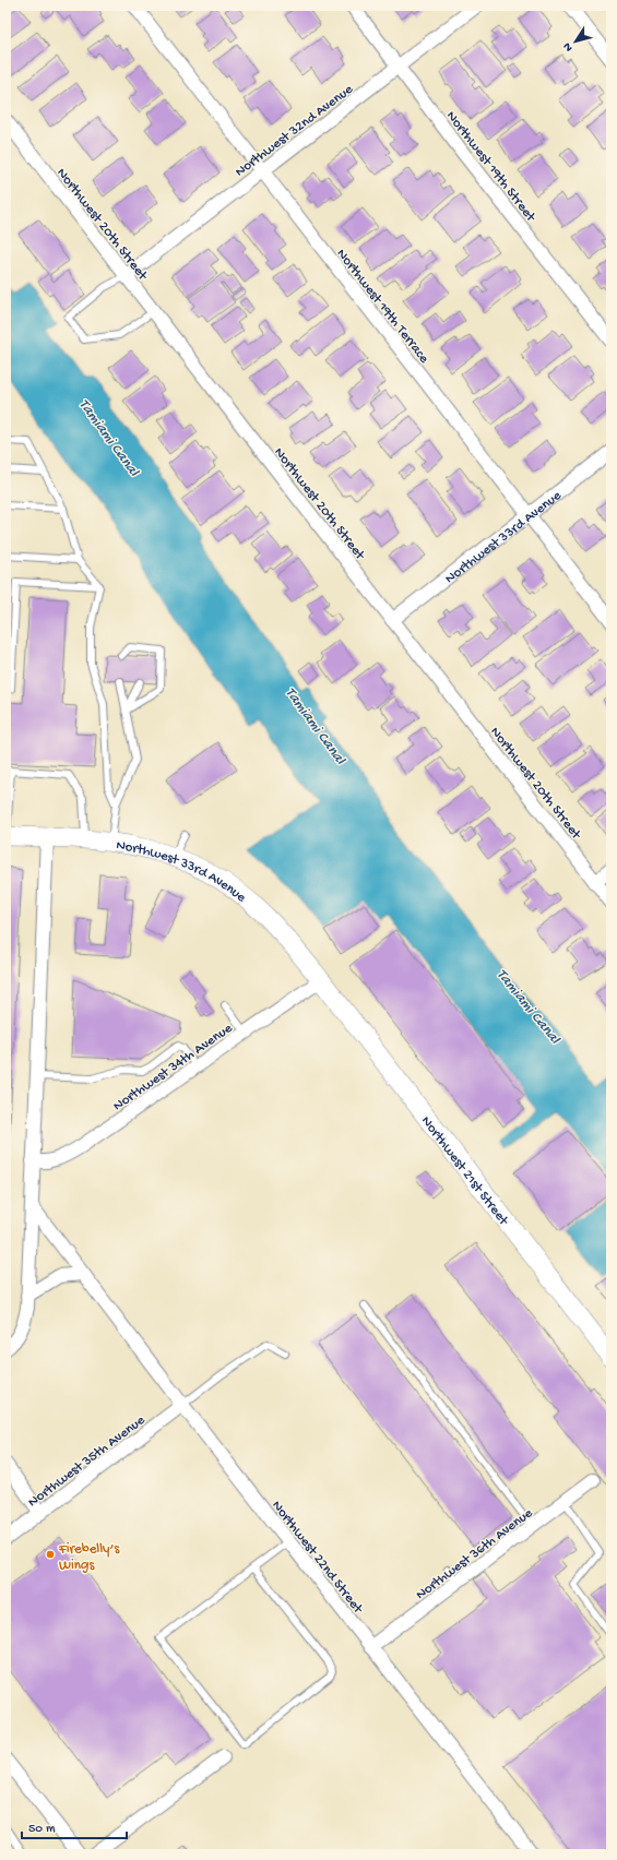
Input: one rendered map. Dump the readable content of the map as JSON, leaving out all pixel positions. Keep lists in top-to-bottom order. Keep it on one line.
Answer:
{"streets":{"street":["Northwest 32nd Avenue","Northwest 19th Street","Northwest 20th Street","Northwest 19th Terrace","Northwest 33rd Avenue","Northwest 34th Avenue","Northwest 21st Street","Northwest 35th Avenue","Northwest 36th Avenue","Northwest 22nd Street"]},"crossings":[["Northwest 32nd Avenue","Northwest 19th Street"],["Northwest 32nd Avenue","Northwest 20th Street"],["Northwest 32nd Avenue","Northwest 19th Terrace"],["Northwest 20th Street","Northwest 33rd Avenue"],["Northwest 19th Terrace","Northwest 33rd Avenue"],["Northwest 33rd Avenue","Northwest 34th Avenue"],["Northwest 33rd Avenue","Northwest 21st Street"],["Northwest 34th Avenue","Northwest 21st Street"],["Northwest 35th Avenue","Northwest 22nd Street"],["Northwest 36th Avenue","Northwest 22nd Street"]],"water":["Tamiami Canal"],"places":["Firebelly’s Wings"],"scale_bar":"50 m","north":"bottom left"}
